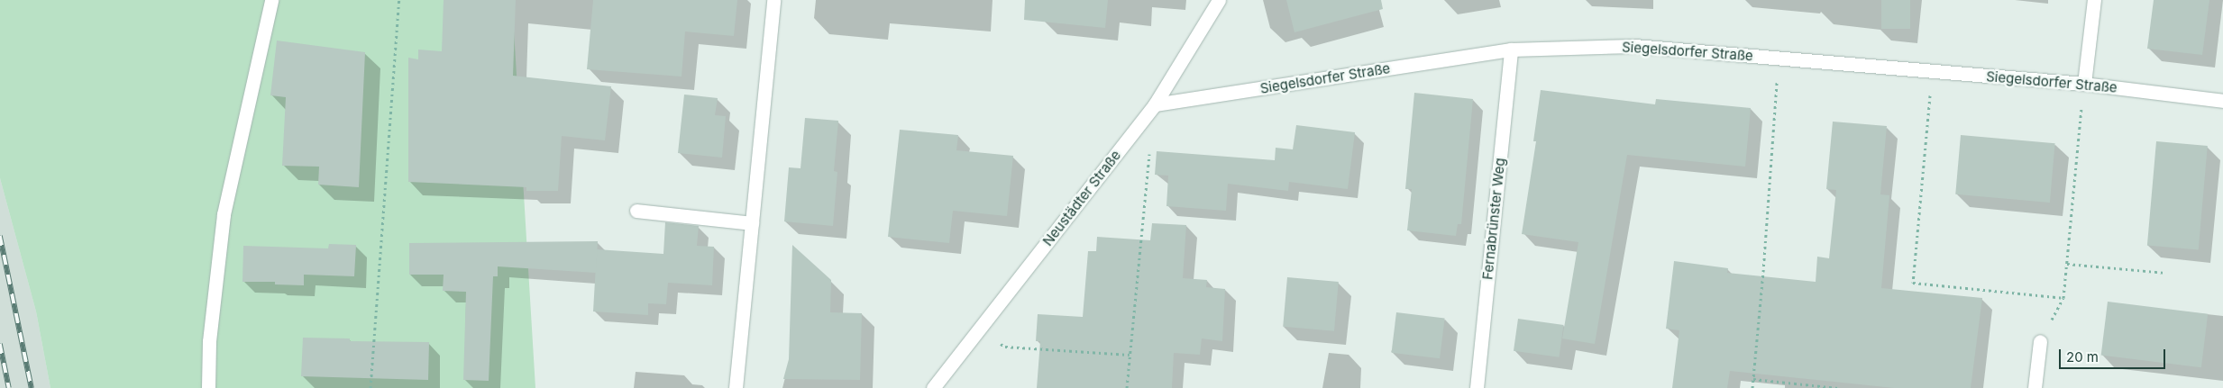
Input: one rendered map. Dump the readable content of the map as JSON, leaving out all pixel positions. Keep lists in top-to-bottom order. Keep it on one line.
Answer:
{"streets":{"street":["Siegelsdorfer Straße","Neustädter Straße","Fernabrünster Weg"]},"crossings":[["Siegelsdorfer Straße","Neustädter Straße"],["Siegelsdorfer Straße","Fernabrünster Weg"]],"scale_bar":"20 m"}
